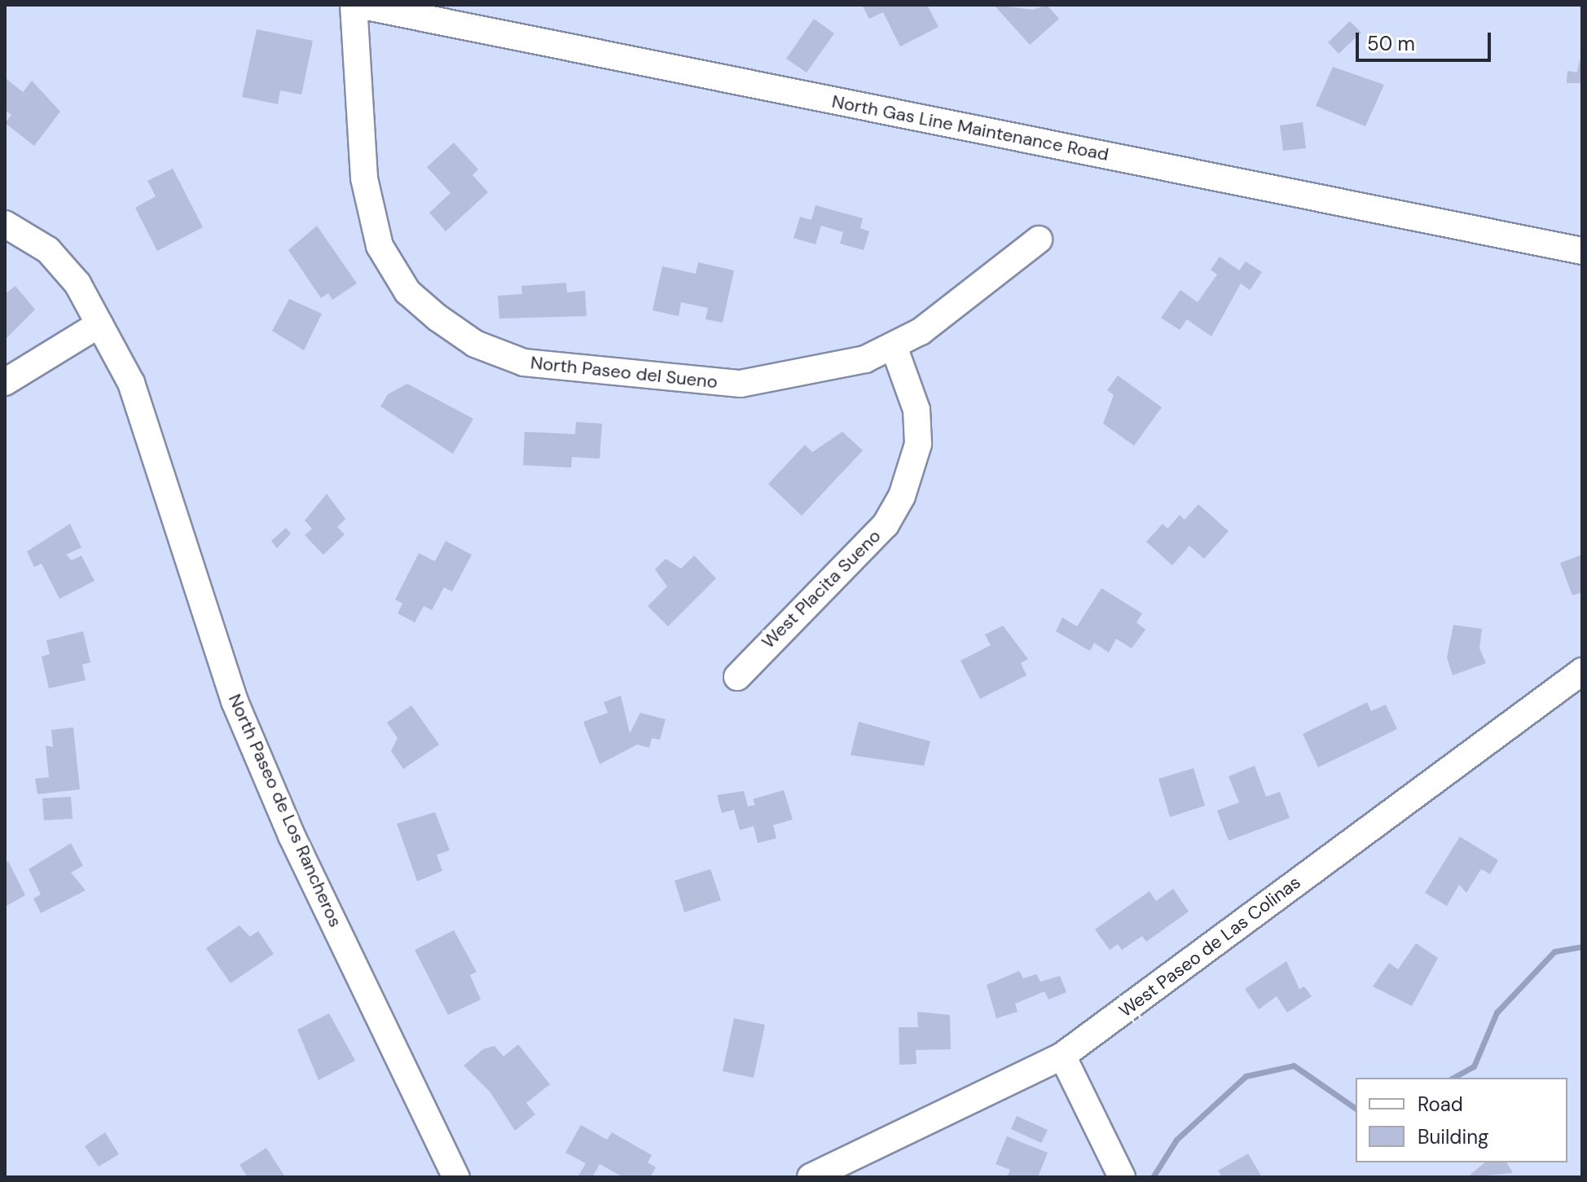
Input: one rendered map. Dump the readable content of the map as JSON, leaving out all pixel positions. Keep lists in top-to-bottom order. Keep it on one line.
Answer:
{"streets":{"street":["North Gas Line Maintenance Road","North Paseo del Sueno","West Placita Sueno","North Paseo de Los Rancheros","West Paseo de Las Colinas"]},"crossings":[["North Paseo del Sueno","West Placita Sueno"]],"legend":["Road","Building"],"scale_bar":"50 m"}
